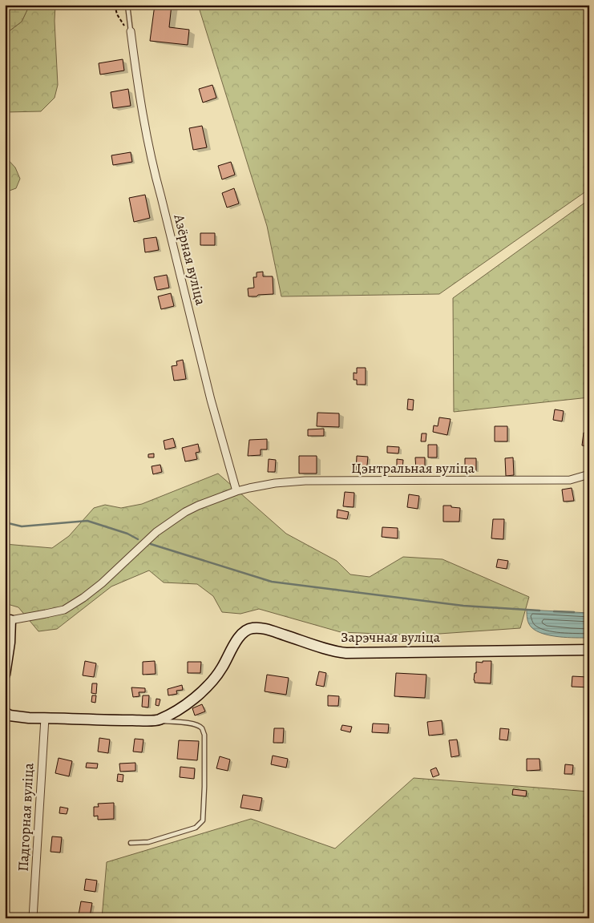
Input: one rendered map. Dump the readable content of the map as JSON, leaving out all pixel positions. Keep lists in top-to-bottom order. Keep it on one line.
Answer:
{"streets":{"street":["Азёрная вуліца","Цэнтральная вуліца","Зарэчная вуліца","Падгорная вуліца"]},"crossings":[["Азёрная вуліца","Цэнтральная вуліца"],["Зарэчная вуліца","Падгорная вуліца"]]}
